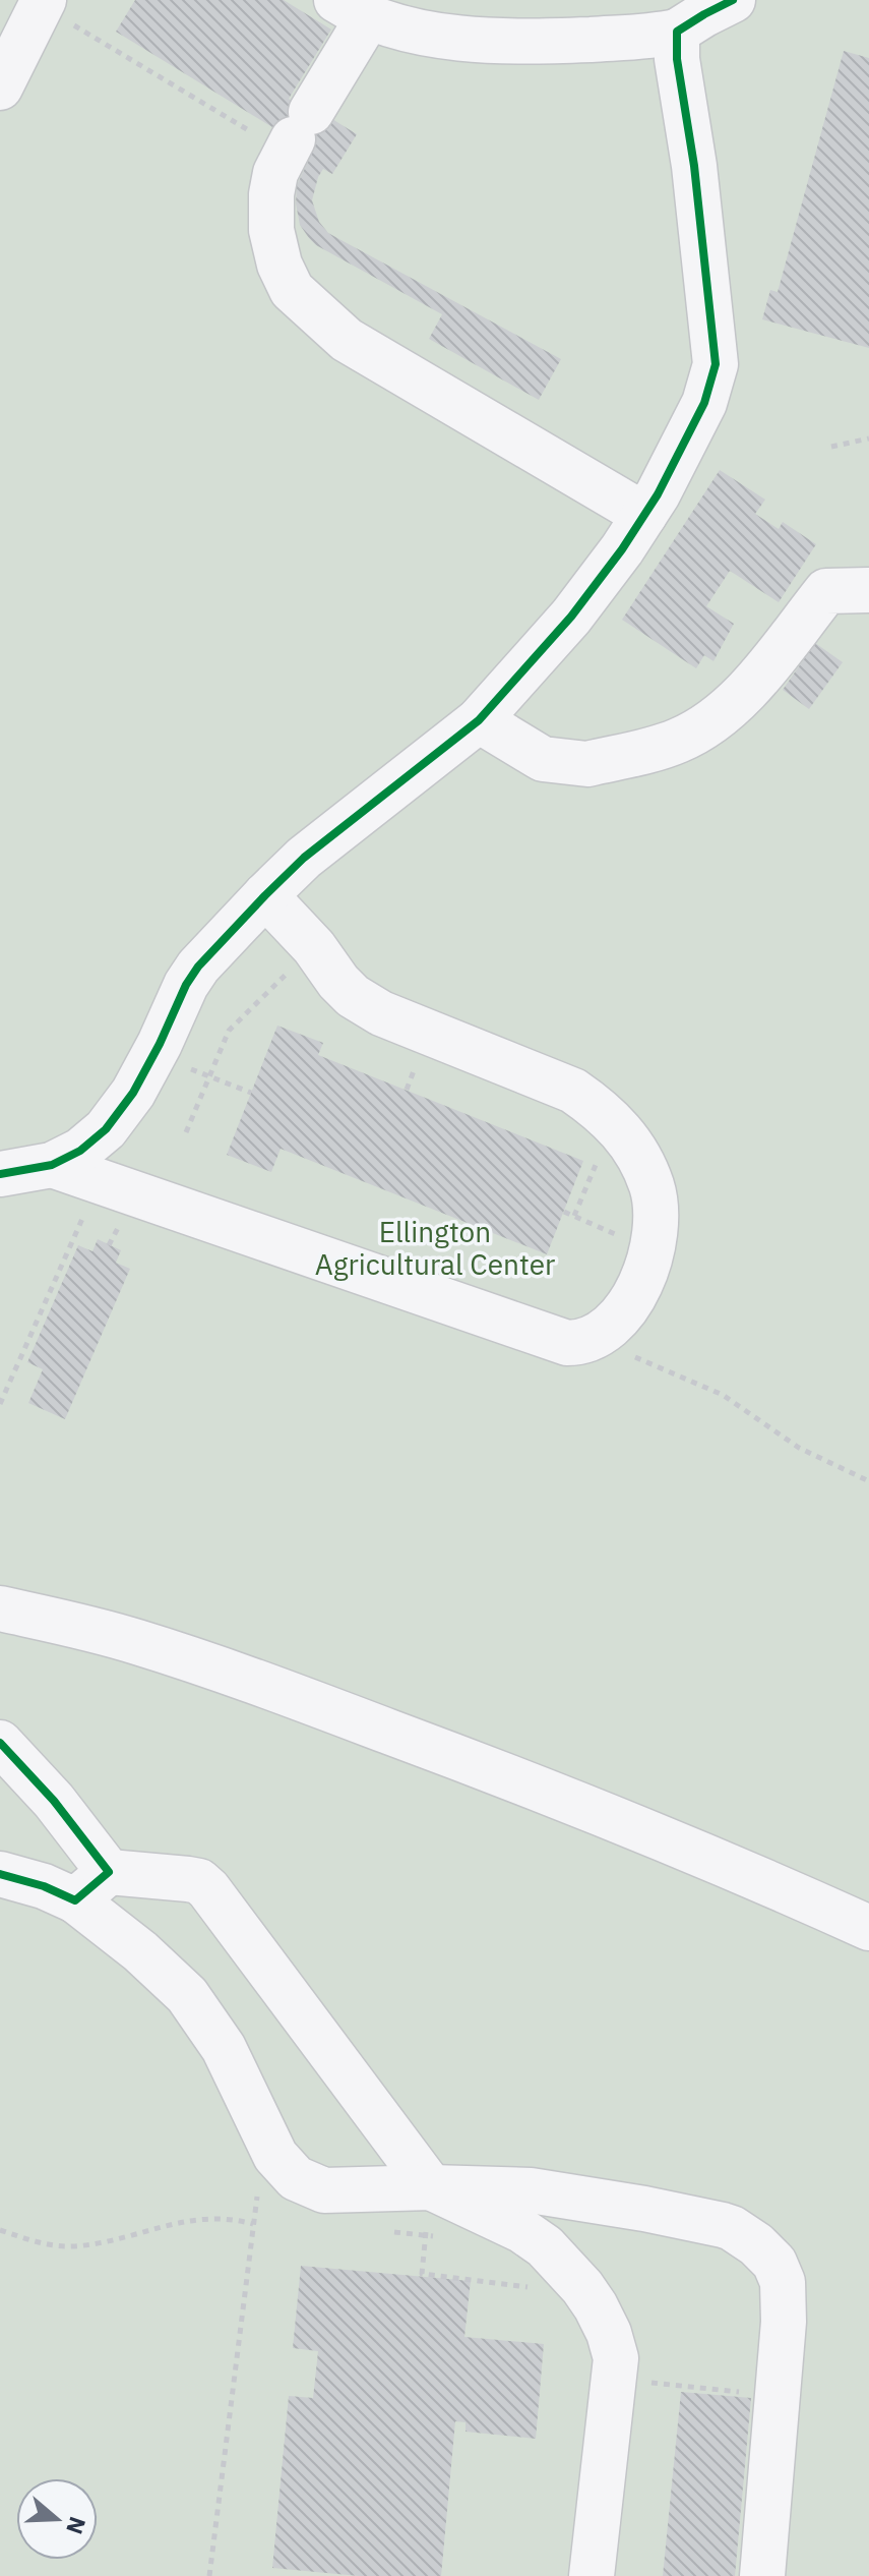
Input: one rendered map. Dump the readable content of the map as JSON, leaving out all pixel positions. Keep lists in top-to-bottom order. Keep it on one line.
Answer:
{"parks":["Ellington Agricultural Center"],"north":"right"}
